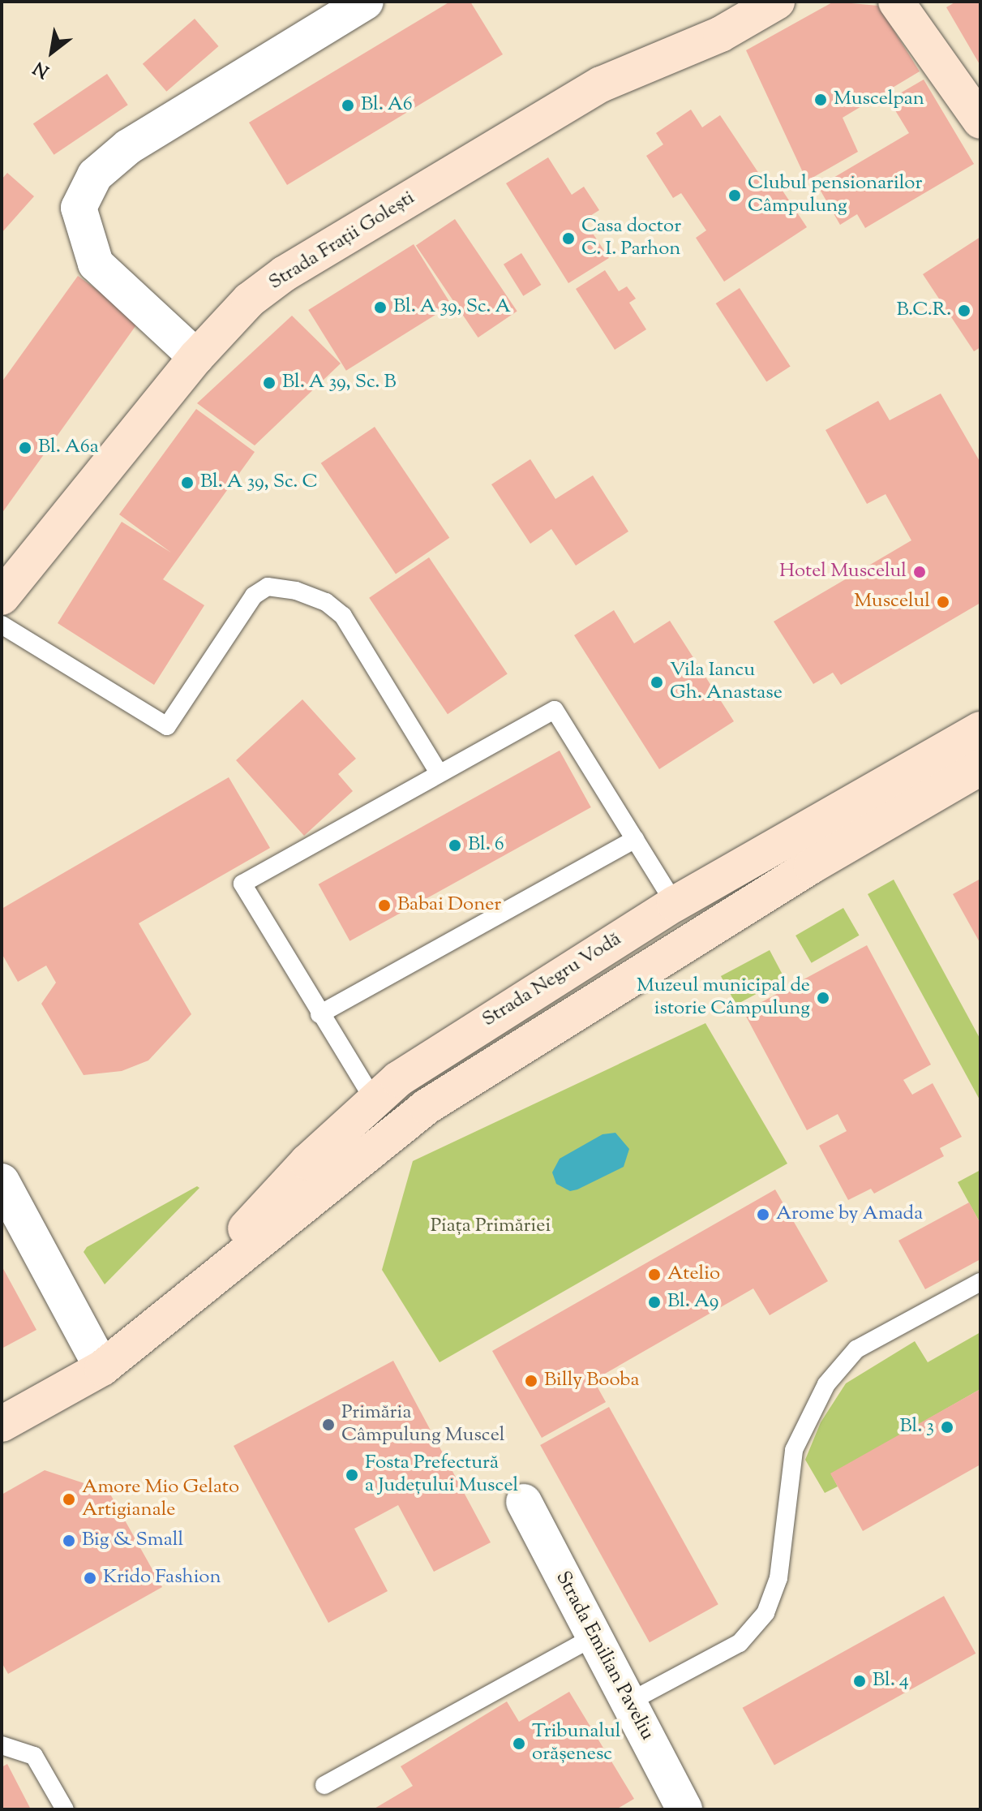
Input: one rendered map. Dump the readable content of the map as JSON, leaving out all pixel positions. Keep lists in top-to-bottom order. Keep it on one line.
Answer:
{"streets":{"street":["Strada Frații Golești","Strada Negru Vodă","Strada Emilian Paveliu"]},"parks":["Piaţa Primăriei"],"places":["Muscelpan","Bl. A6","Clubul pensionarilor Câmpulung","Casa doctor C. I. Parhon","Bl. A 39, Sc. A","B.C.R.","Bl. A 39, Sc. B","Bl. A6a","Bl. A 39, Sc. C","Hotel Muscelul","Muscelul","Vila Iancu Gh. Anastase","Bl. 6","Babai Doner","Muzeul municipal de istorie Câmpulung","Arome by Amada","Atelio","Bl. A9","Billy Booba","Primăria Câmpulung Muscel","Bl. 3","Fosta Prefectură a Județului Muscel","Amore Mio Gelato Artigianale","Big & Small","Krido Fashion","Bl. 4","Tribunalul orășenesc"],"north":"bottom left"}
